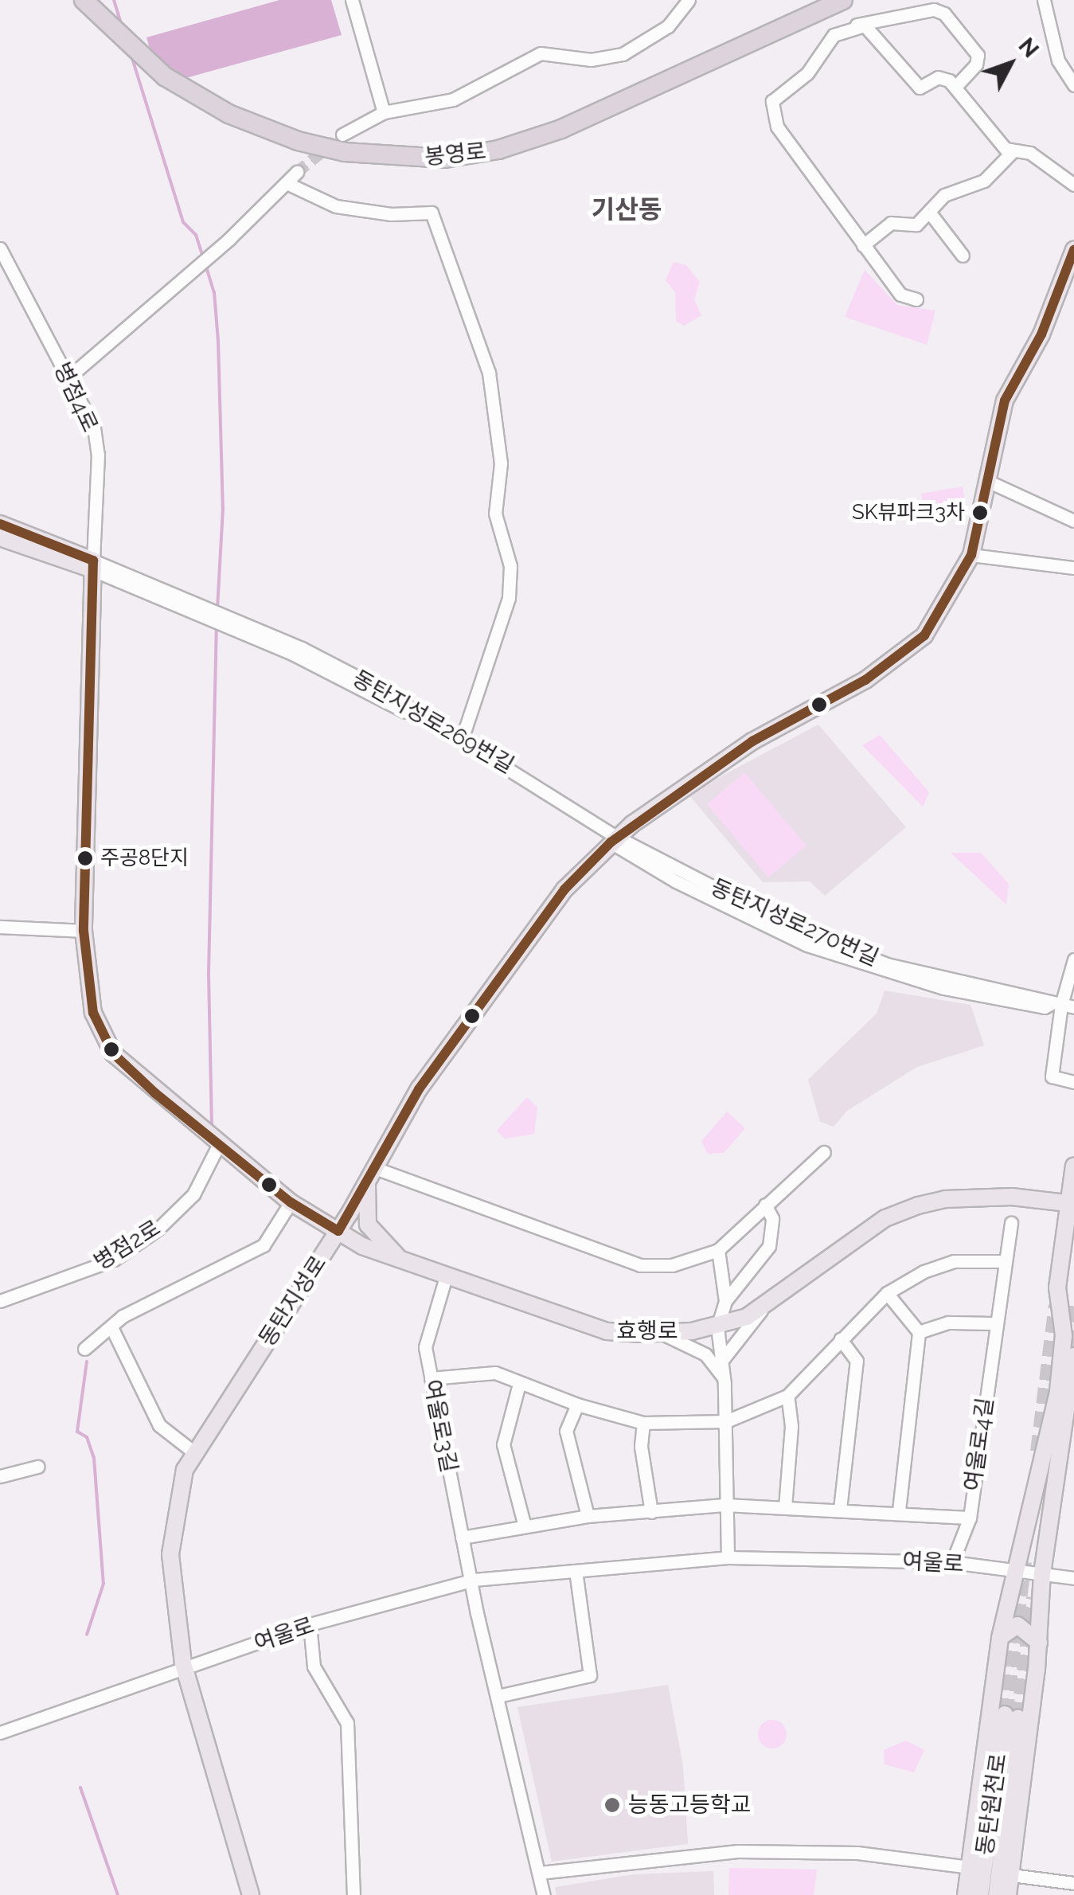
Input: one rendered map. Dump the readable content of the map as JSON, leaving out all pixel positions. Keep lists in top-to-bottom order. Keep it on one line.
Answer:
{"streets":{"highway":["봉영로"],"main road":["동탄지성로","효행로","동탄원천로"],"street":["병점4로","동탄지성로269번길","병점2로","여울로3길","여울로4길","여울로"]},"crossings":[["동탄지성로269번길","동탄지성로"],["병점2로","효행로"],["동탄지성로","효행로"],["동탄지성로","여울로"],["효행로","여울로3길"],["여울로3길","여울로"],["여울로4길","여울로"]],"districts":["기산동"],"places":["SK뷰파크3차","주공8단지","능동고등학교"],"north":"top right"}
